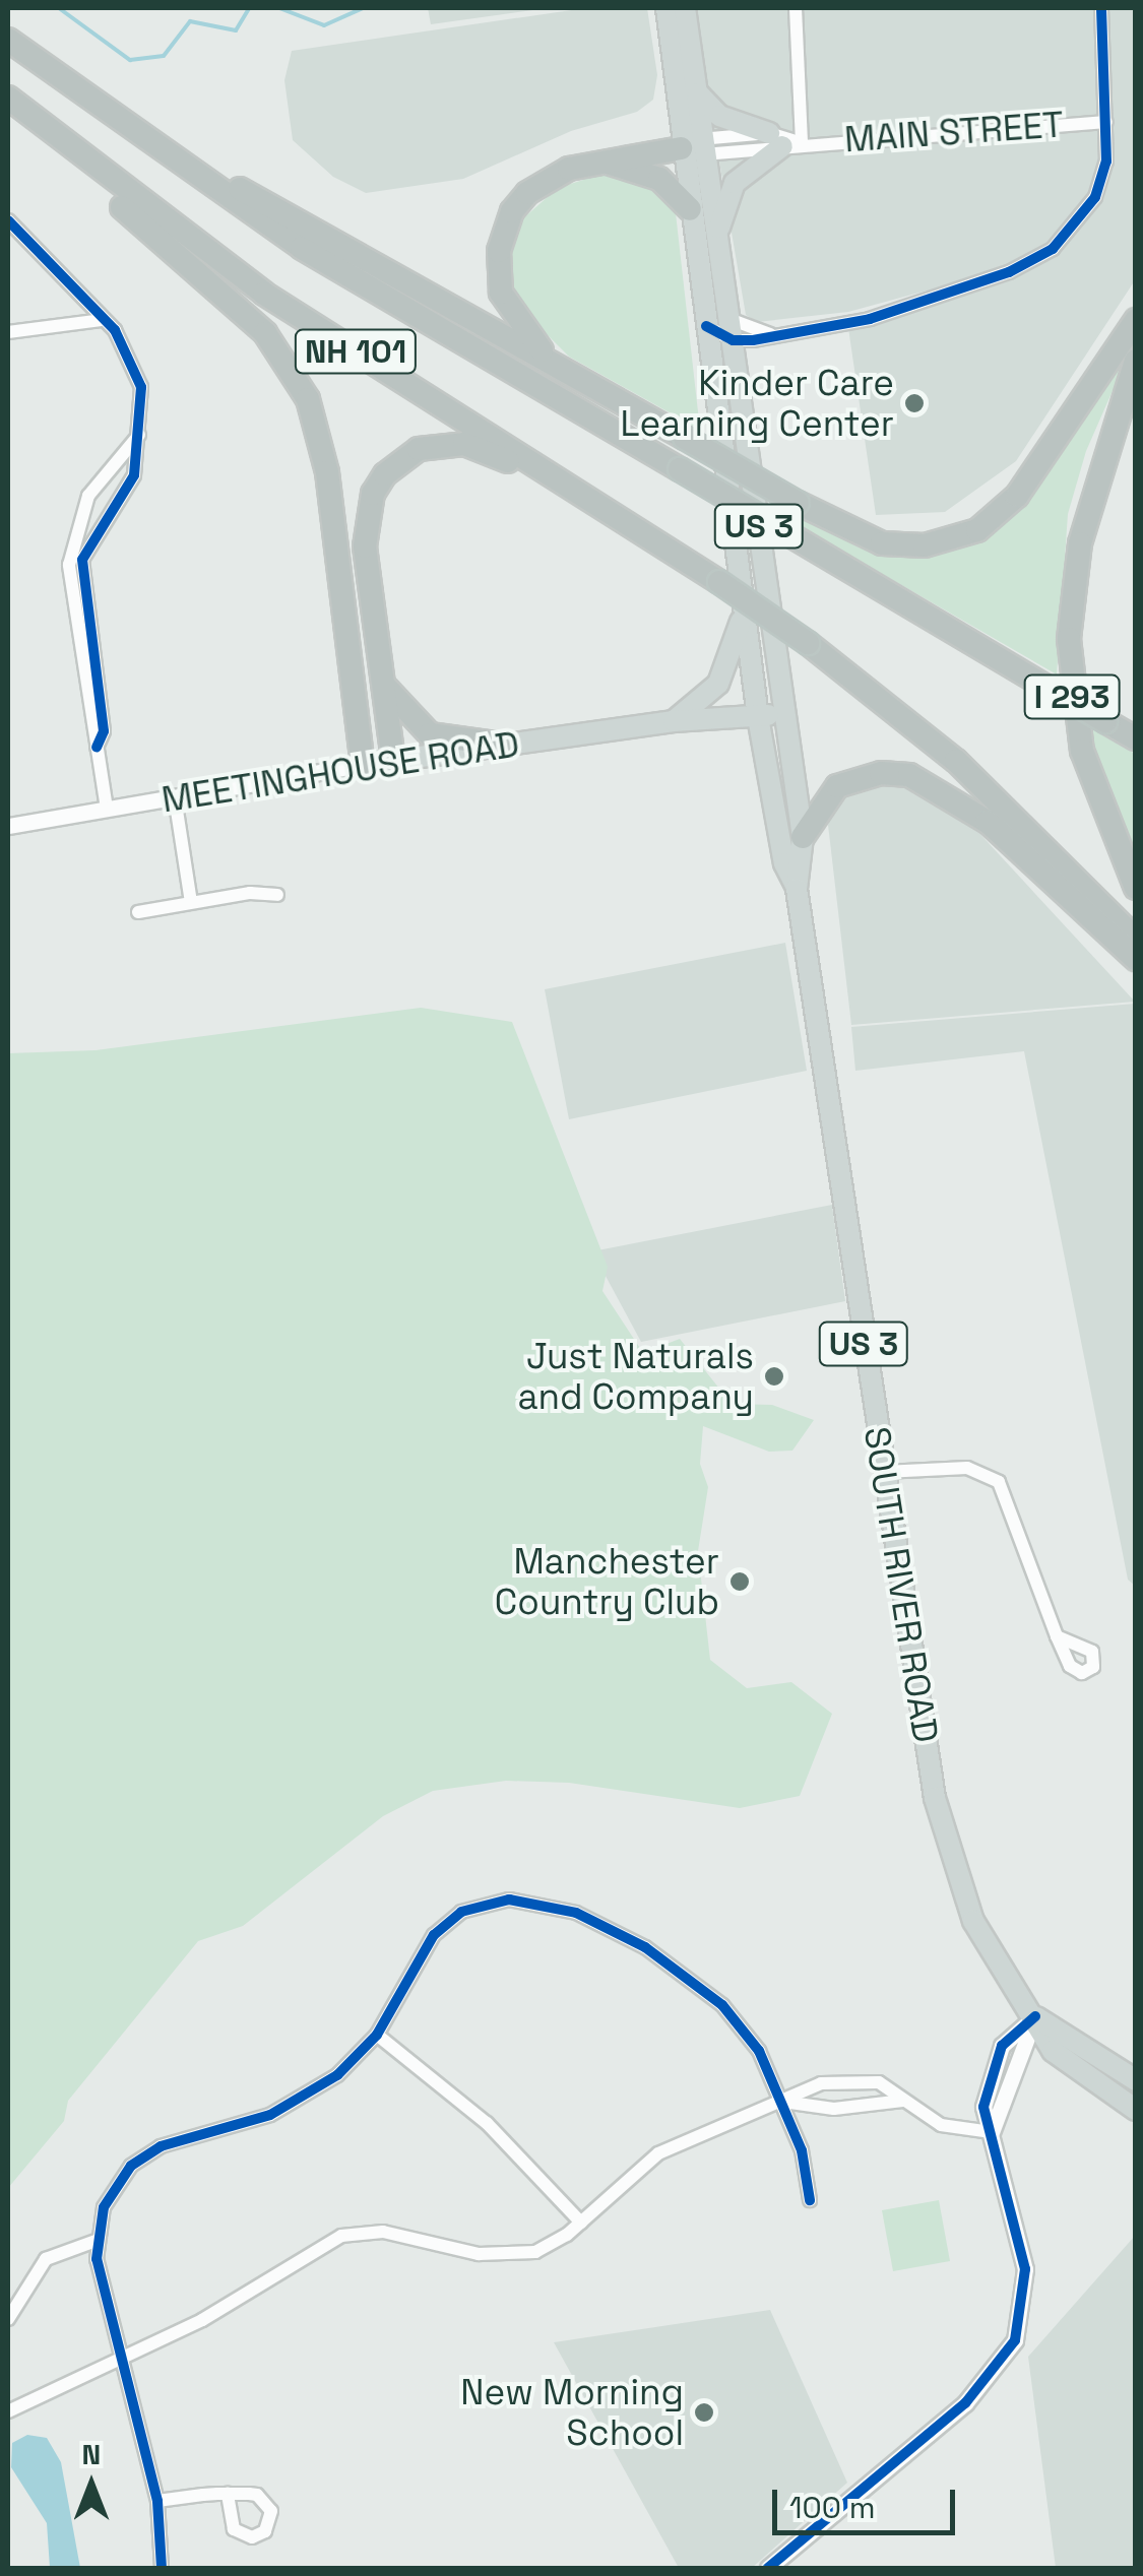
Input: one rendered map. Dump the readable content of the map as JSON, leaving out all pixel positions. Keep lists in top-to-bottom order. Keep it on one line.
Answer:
{"streets":{"highway":["NH 101","I 293"],"main road":["US 3","MEETINGHOUSE ROAD","SOUTH RIVER ROAD"],"street":["MAIN STREET"]},"crossings":[["MAIN STREET","SOUTH RIVER ROAD"],["MEETINGHOUSE ROAD","SOUTH RIVER ROAD"]],"places":["Kinder Care Learning Center","Just Naturals and Company","Manchester Country Club","New Morning School"],"scale_bar":"100 m","north":"top"}
